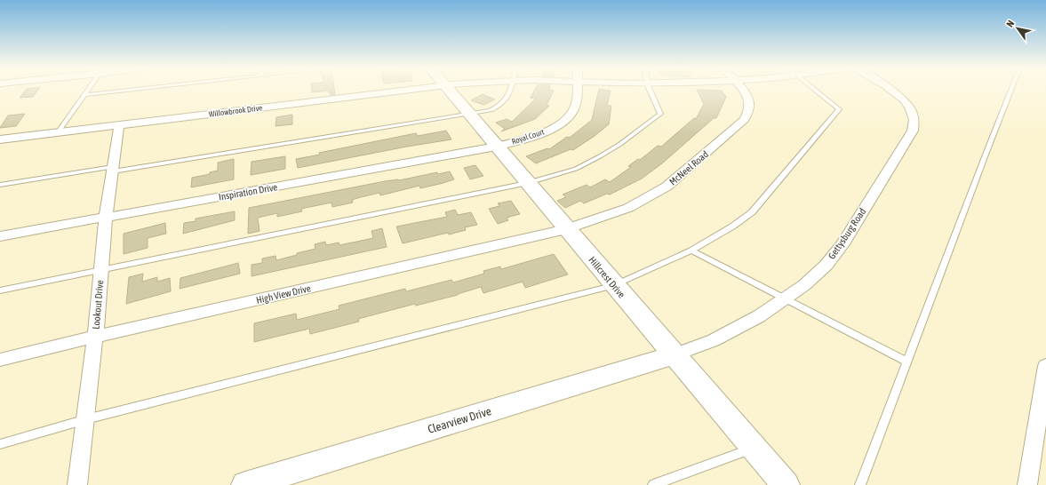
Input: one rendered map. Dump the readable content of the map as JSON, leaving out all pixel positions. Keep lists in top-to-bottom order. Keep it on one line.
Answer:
{"streets":{"street":["Willowbrook Drive","Royal Court","McNeel Road","Inspiration Drive","Gettysburg Road","Hillcrest Drive","High View Drive","Lookout Drive","Clearview Drive"]},"crossings":[["Willowbrook Drive","Lookout Drive"],["Royal Court","Inspiration Drive"],["Royal Court","Hillcrest Drive"],["McNeel Road","Hillcrest Drive"],["McNeel Road","High View Drive"],["Inspiration Drive","Hillcrest Drive"],["Inspiration Drive","Lookout Drive"],["Gettysburg Road","Hillcrest Drive"],["Gettysburg Road","Clearview Drive"],["Hillcrest Drive","High View Drive"],["Hillcrest Drive","Clearview Drive"],["High View Drive","Lookout Drive"]],"north":"top left"}
